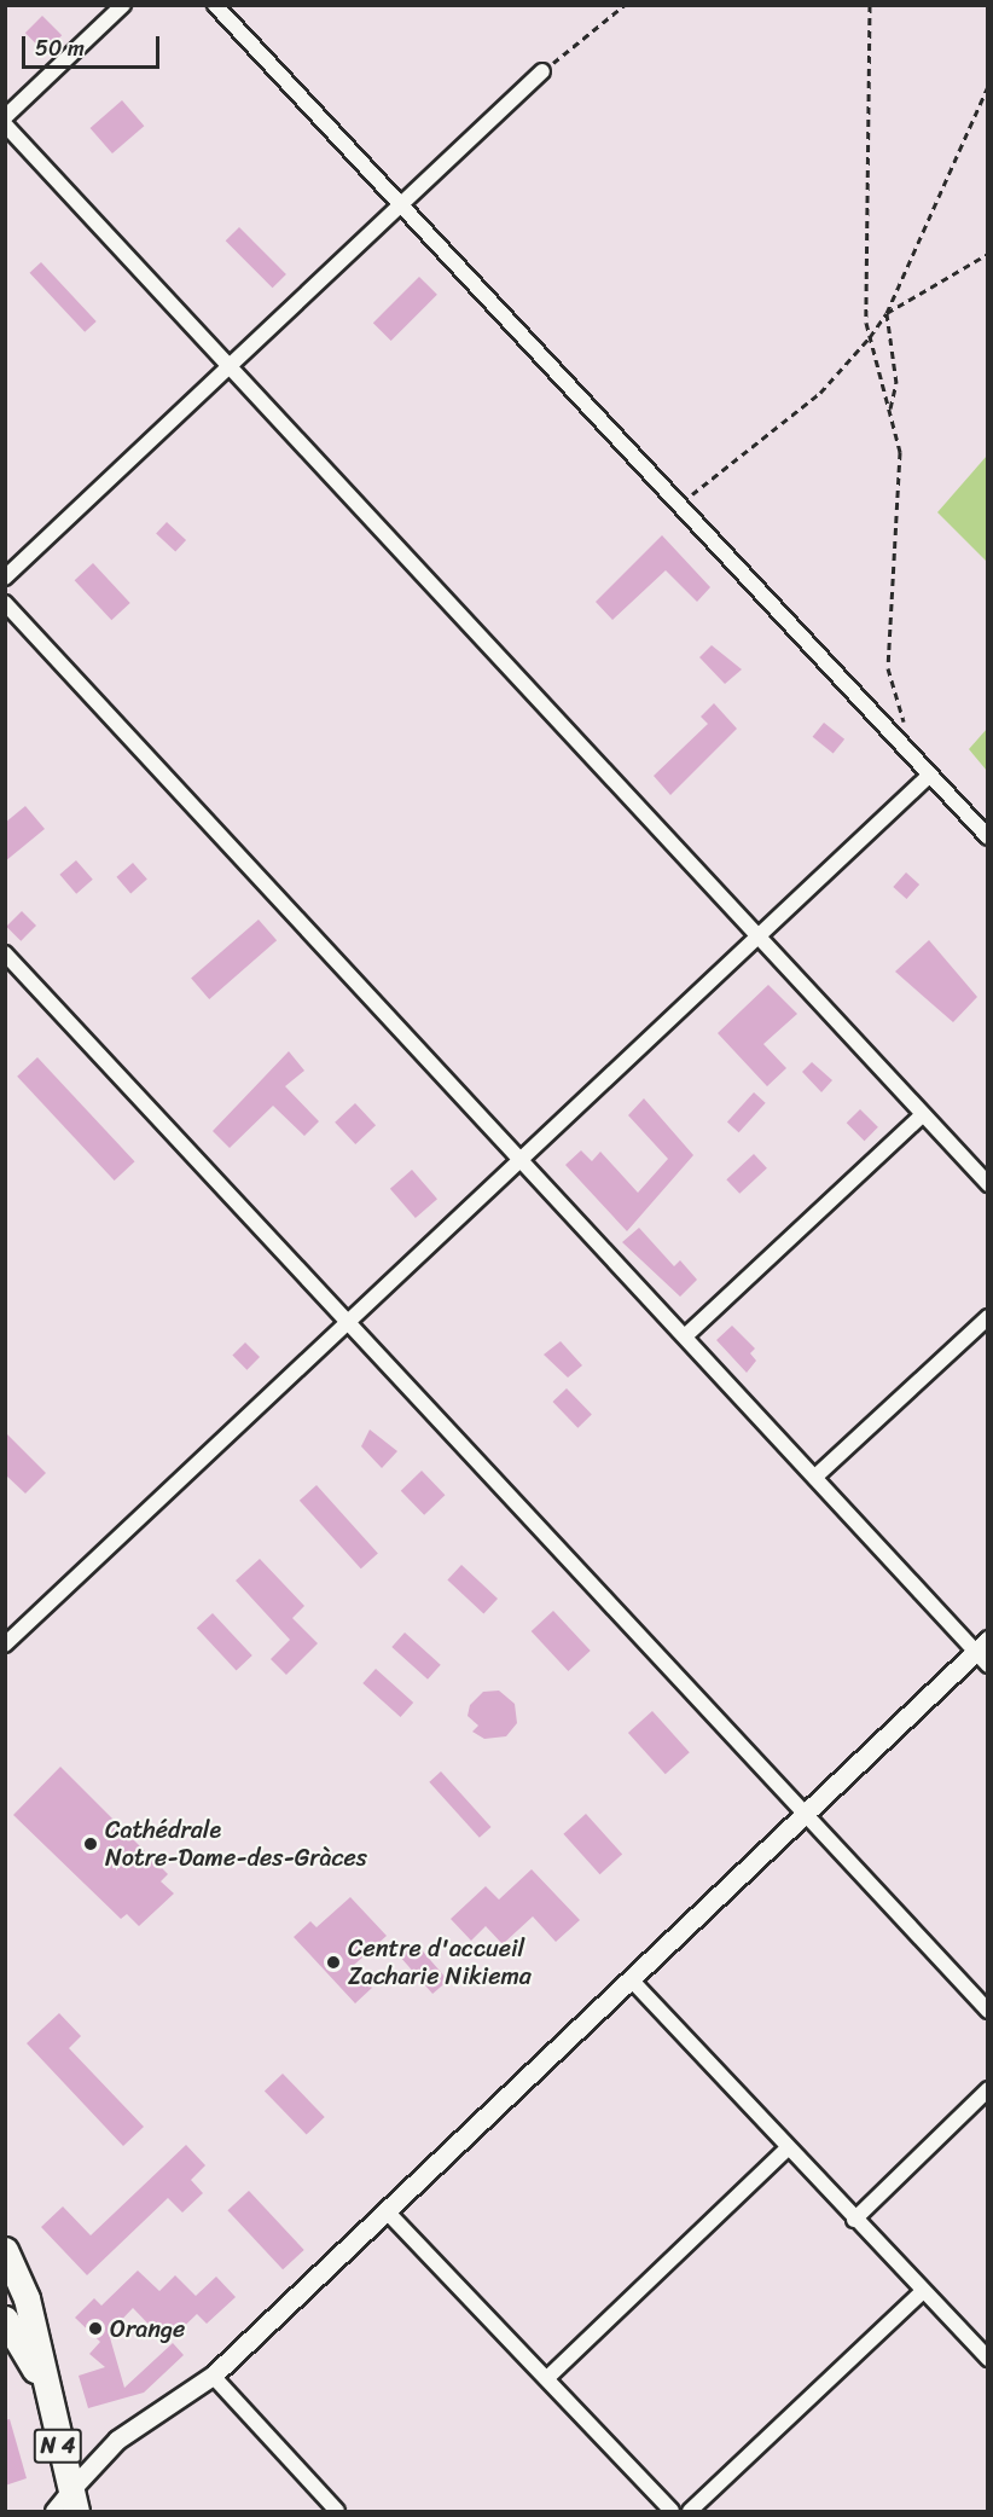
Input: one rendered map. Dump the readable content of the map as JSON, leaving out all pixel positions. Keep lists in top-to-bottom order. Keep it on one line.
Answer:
{"streets":{"highway":["N 4"]},"places":["Cathédrale Notre-Dame-des-Gràces","Centre d'accueil Zacharie Nikiema","Orange"],"scale_bar":"50 m"}
